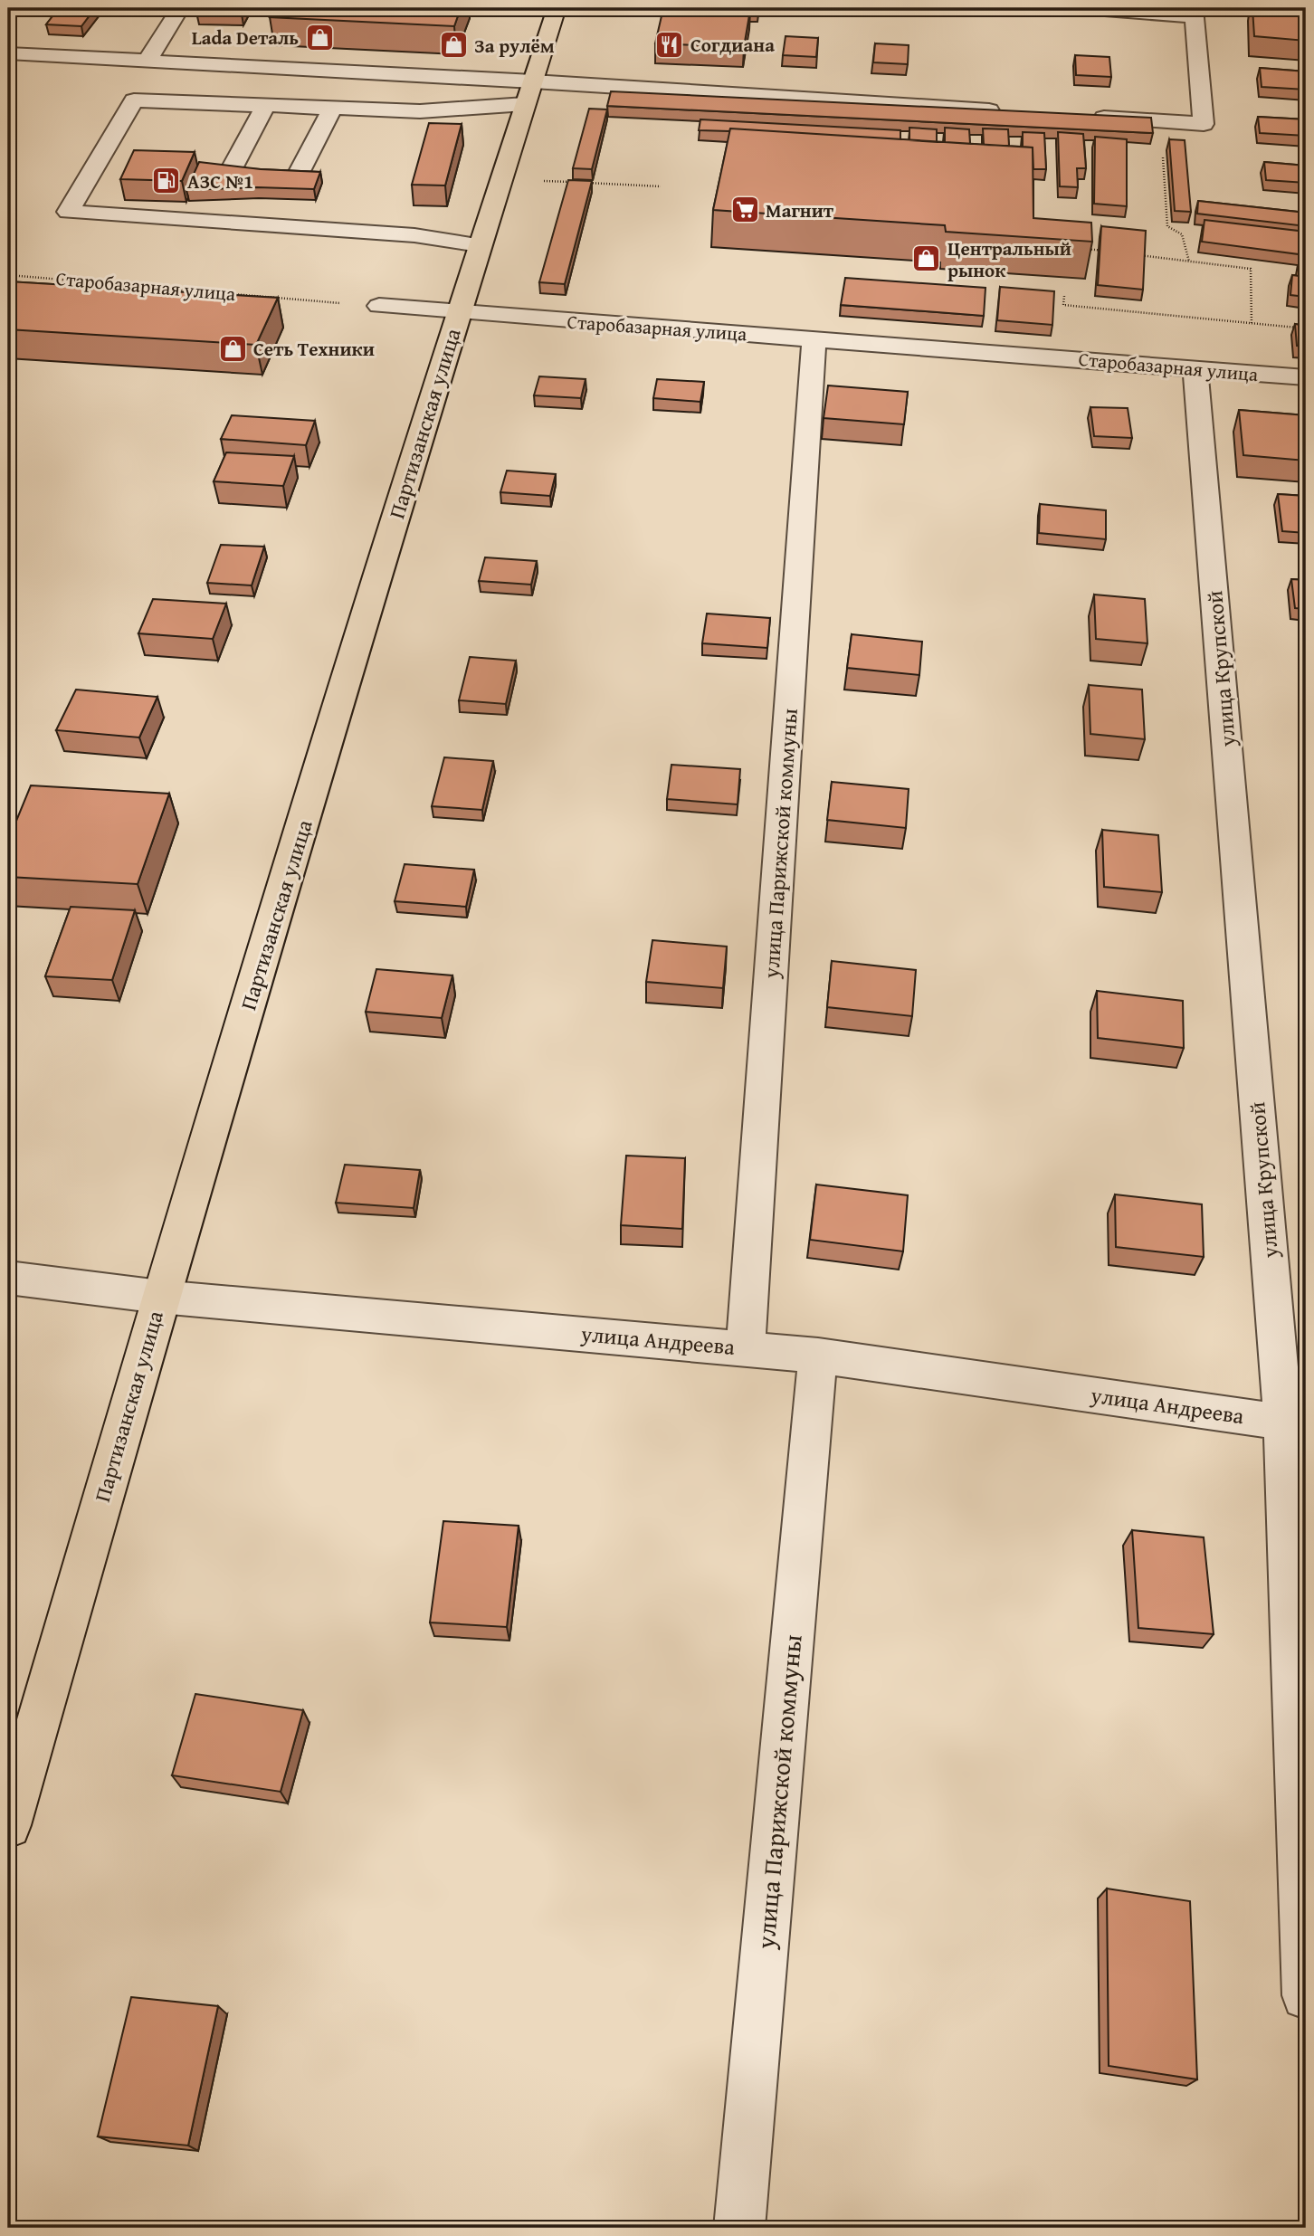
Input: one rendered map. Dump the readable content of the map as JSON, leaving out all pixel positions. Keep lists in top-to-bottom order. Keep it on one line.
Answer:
{"streets":{"main road":["Партизанская улица"],"street":["Старобазарная улица","улица Крупской","улица Парижской коммуны","улица Андреева"]},"crossings":[["Старобазарная улица","Партизанская улица"],["Старобазарная улица","улица Крупской"],["Старобазарная улица","улица Парижской коммуны"],["Партизанская улица","улица Андреева"],["улица Крупской","улица Андреева"],["улица Парижской коммуны","улица Андреева"]],"places":{"shop":["Lada Dеталь","За рулём","Центральный рынок","Сеть Техники"],"restaurant":["Согдиана"],"fuel station":["АЗС №1"],"supermarket":["Магнит"]}}
